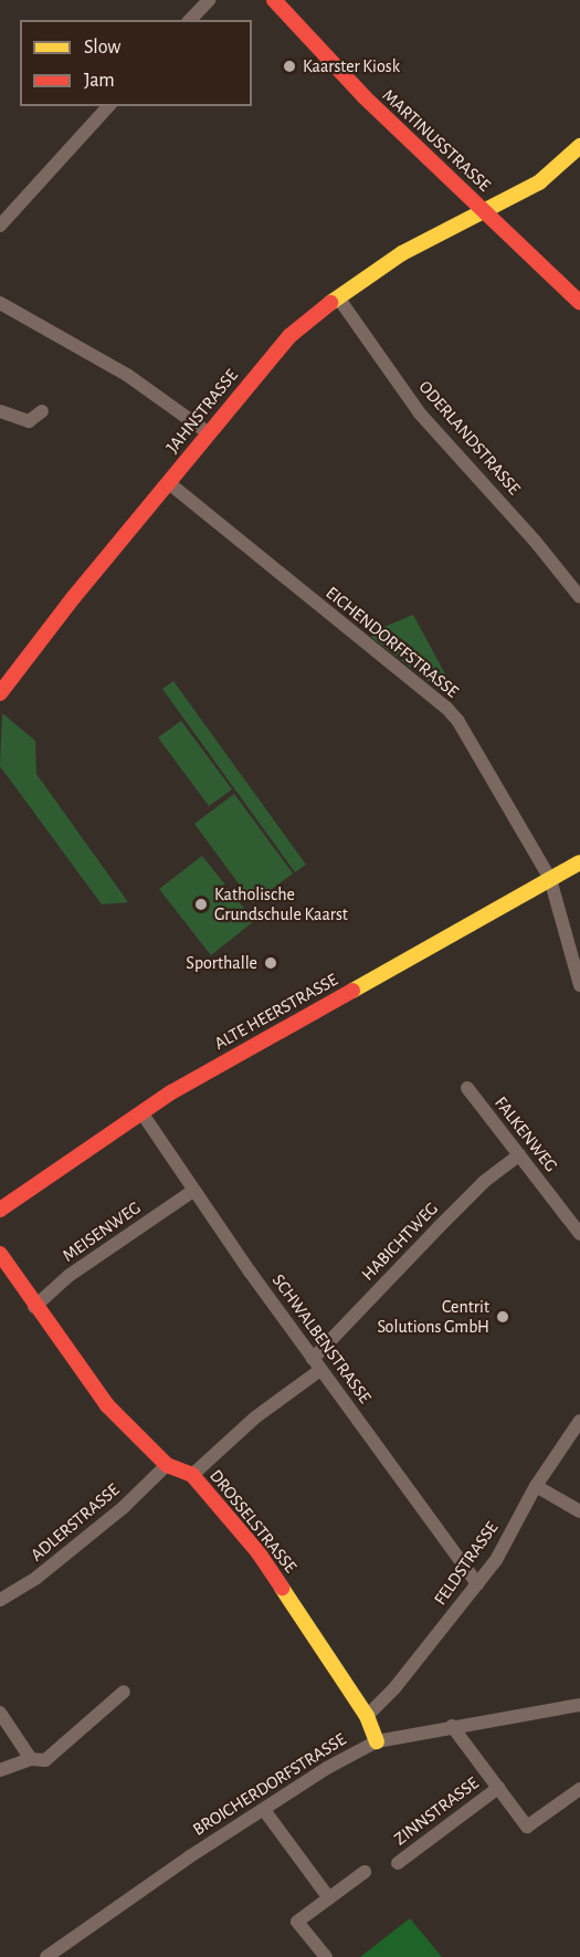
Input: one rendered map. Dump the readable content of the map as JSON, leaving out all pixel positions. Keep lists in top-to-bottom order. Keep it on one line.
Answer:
{"streets":{"street":["MARTINUSSTRASSE","JAHNSTRASSE","ODERLANDSTRASSE","EICHENDORFFSTRASSE","ALTE HEERSTRASSE","FALKENWEG","MEISENWEG","HABICHTWEG","SCHWALBENSTRASSE","DROSSELSTRASSE","ADLERSTRASSE","FELDSTRASSE","BROICHERDORFSTRASSE","ZINNSTRASSE"]},"crossings":[["MARTINUSSTRASSE","JAHNSTRASSE"],["JAHNSTRASSE","ODERLANDSTRASSE"],["JAHNSTRASSE","EICHENDORFFSTRASSE"],["EICHENDORFFSTRASSE","ALTE HEERSTRASSE"],["ALTE HEERSTRASSE","SCHWALBENSTRASSE"],["FALKENWEG","HABICHTWEG"],["MEISENWEG","SCHWALBENSTRASSE"],["MEISENWEG","DROSSELSTRASSE"],["HABICHTWEG","SCHWALBENSTRASSE"],["SCHWALBENSTRASSE","FELDSTRASSE"],["DROSSELSTRASSE","ADLERSTRASSE"],["DROSSELSTRASSE","FELDSTRASSE"],["DROSSELSTRASSE","BROICHERDORFSTRASSE"],["BROICHERDORFSTRASSE","ZINNSTRASSE"]],"places":["Kaarster Kiosk","Katholische Grundschule Kaarst","Sporthalle","Centrit Solutions GmbH"],"legend":["Slow","Jam"]}
